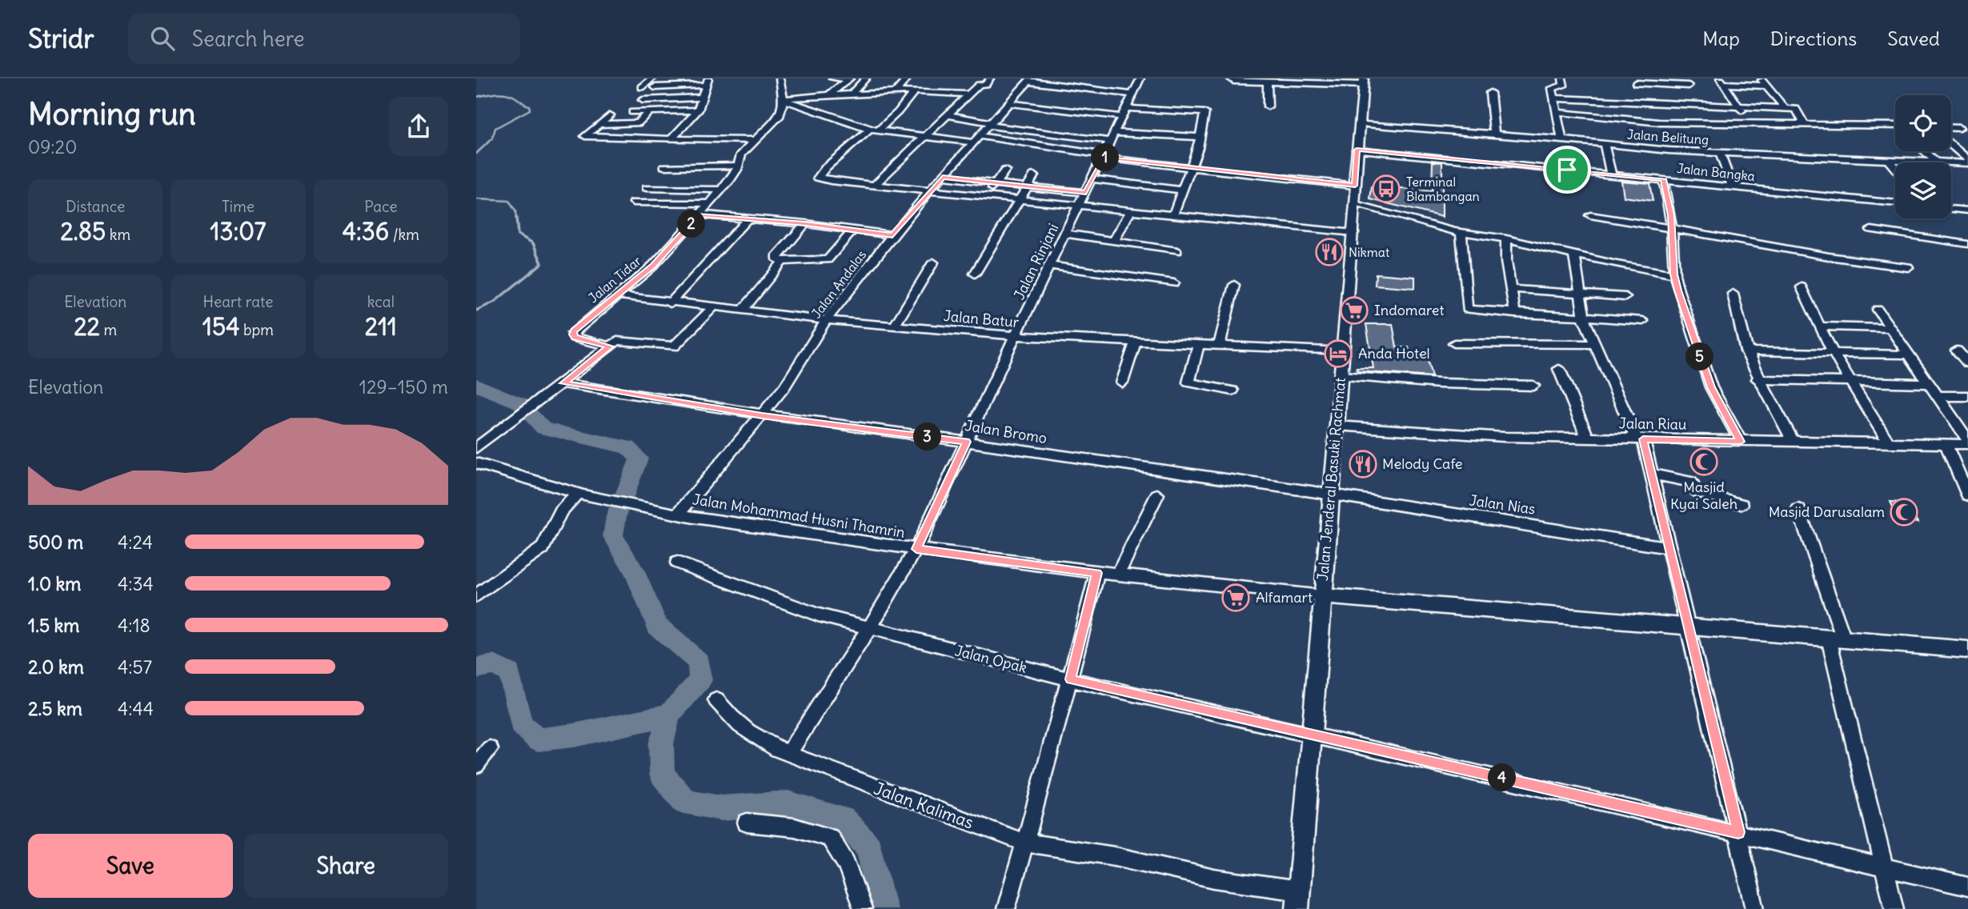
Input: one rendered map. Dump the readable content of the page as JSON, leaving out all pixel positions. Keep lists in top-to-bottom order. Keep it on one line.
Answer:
{"streets":{"main road":["Jalan Jenderal Basuki Rachmat"],"street":["Jalan Belitung","Jalan Bangka","Jalan Rinjani","Jalan Tidar","Jalan Andalas","Jalan Batur","Jalan Riau","Jalan Bromo","Jalan Nias","Jalan Mohammad Husni Thamrin","Jalan Opak","Jalan Kalimas"]},"crossings":[["Jalan Belitung","Jalan Jenderal Basuki Rachmat"],["Jalan Bangka","Jalan Jenderal Basuki Rachmat"],["Jalan Rinjani","Jalan Batur"],["Jalan Rinjani","Jalan Bromo"],["Jalan Rinjani","Jalan Mohammad Husni Thamrin"],["Jalan Tidar","Jalan Batur"],["Jalan Andalas","Jalan Batur"],["Jalan Andalas","Jalan Bromo"],["Jalan Andalas","Jalan Mohammad Husni Thamrin"],["Jalan Batur","Jalan Jenderal Basuki Rachmat"],["Jalan Riau","Jalan Jenderal Basuki Rachmat"],["Jalan Bromo","Jalan Jenderal Basuki Rachmat"],["Jalan Bromo","Jalan Nias"],["Jalan Jenderal Basuki Rachmat","Jalan Nias"],["Jalan Jenderal Basuki Rachmat","Jalan Mohammad Husni Thamrin"],["Jalan Jenderal Basuki Rachmat","Jalan Opak"],["Jalan Jenderal Basuki Rachmat","Jalan Kalimas"]],"places":{"bus stop":["Terminal Blambangan"],"restaurant":["Nikmat","Melody Cafe"],"supermarket":["Indomaret","Alfamart"],"hotel":["Anda Hotel"],"mosque":["Masjid Kyai Saleh","Masjid Darusalam"]},"page":{"header":"Stridr","search":"Search here","nav":["Map","Directions","Saved"],"heading":["Morning run","09:20"],"pins":["1","2","5","3","4"],"stats":[["Distance","2.85 km"],["Time","13:07"],["Pace","4:36 /km"],["Elevation","22 m"],["Heart rate","154 bpm"],["kcal","211"]],"chart":["Elevation","129–150 m"],"list":[{"name":"500 m","note":"4:24"},{"name":"1.0 km","note":"4:34"},{"name":"1.5 km","note":"4:18"},{"name":"2.0 km","note":"4:57"},{"name":"2.5 km","note":"4:44"}],"buttons":["Save","Share"]}}
